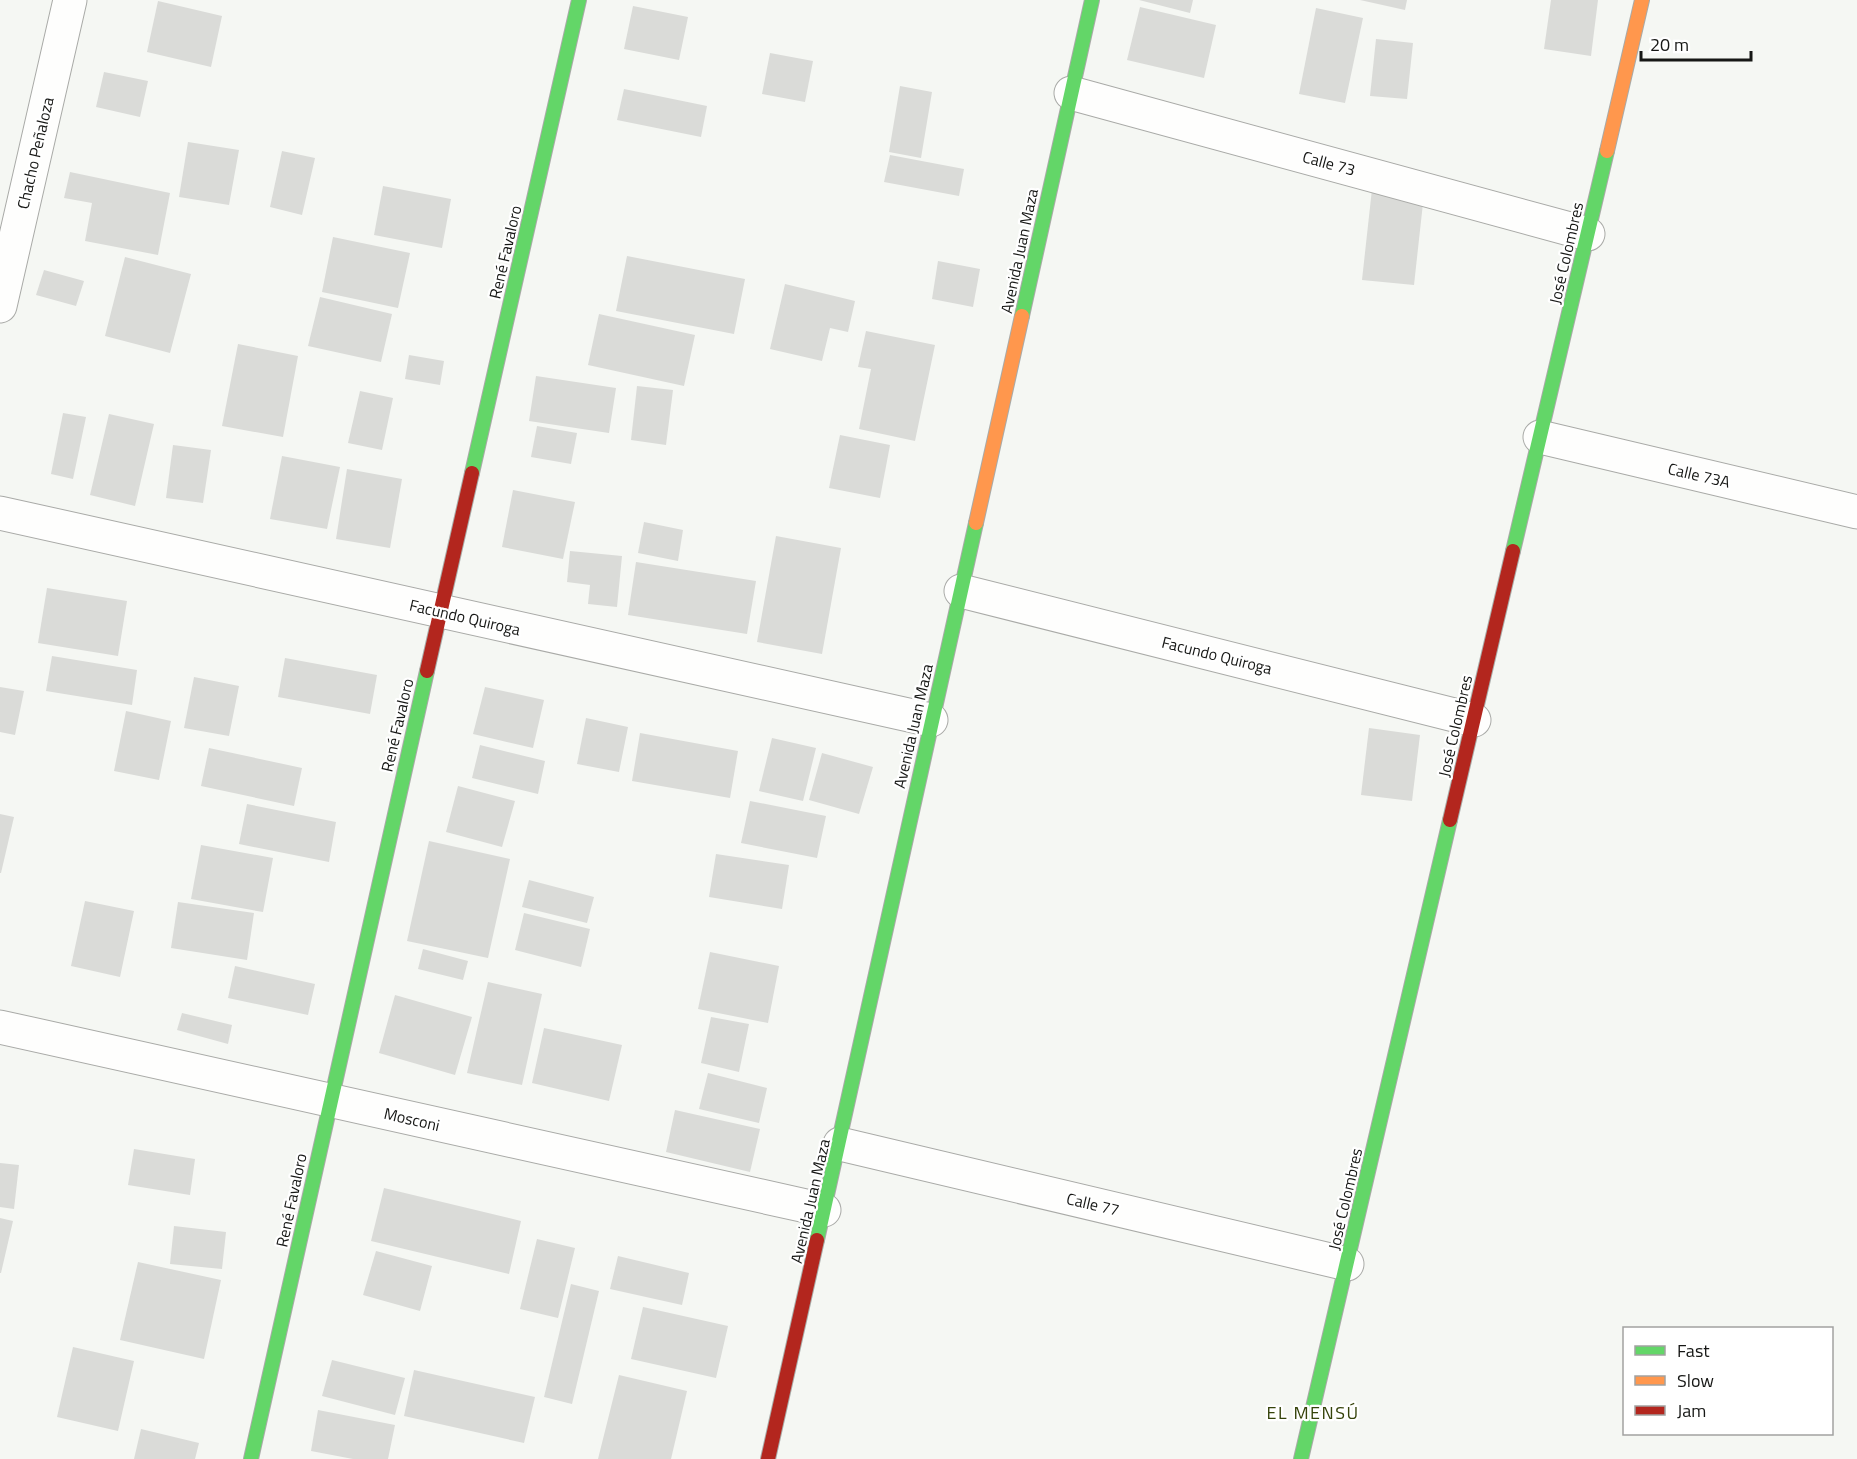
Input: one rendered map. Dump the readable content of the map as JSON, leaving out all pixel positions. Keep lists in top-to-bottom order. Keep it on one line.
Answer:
{"streets":{"street":["Chacho Peñaloza","Calle 73","Avenida Juan Maza","René Favaloro","José Colombres","Calle 73A","Facundo Quiroga","Mosconi","Calle 77"]},"crossings":[["Calle 73","Avenida Juan Maza"],["Calle 73","José Colombres"],["Avenida Juan Maza","Facundo Quiroga"],["Avenida Juan Maza","Mosconi"],["Avenida Juan Maza","Calle 77"],["René Favaloro","Facundo Quiroga"],["René Favaloro","Mosconi"],["José Colombres","Calle 73A"],["José Colombres","Facundo Quiroga"],["José Colombres","Calle 77"]],"districts":["EL MENSÚ"],"legend":["Fast","Slow","Jam"],"scale_bar":"20 m"}
